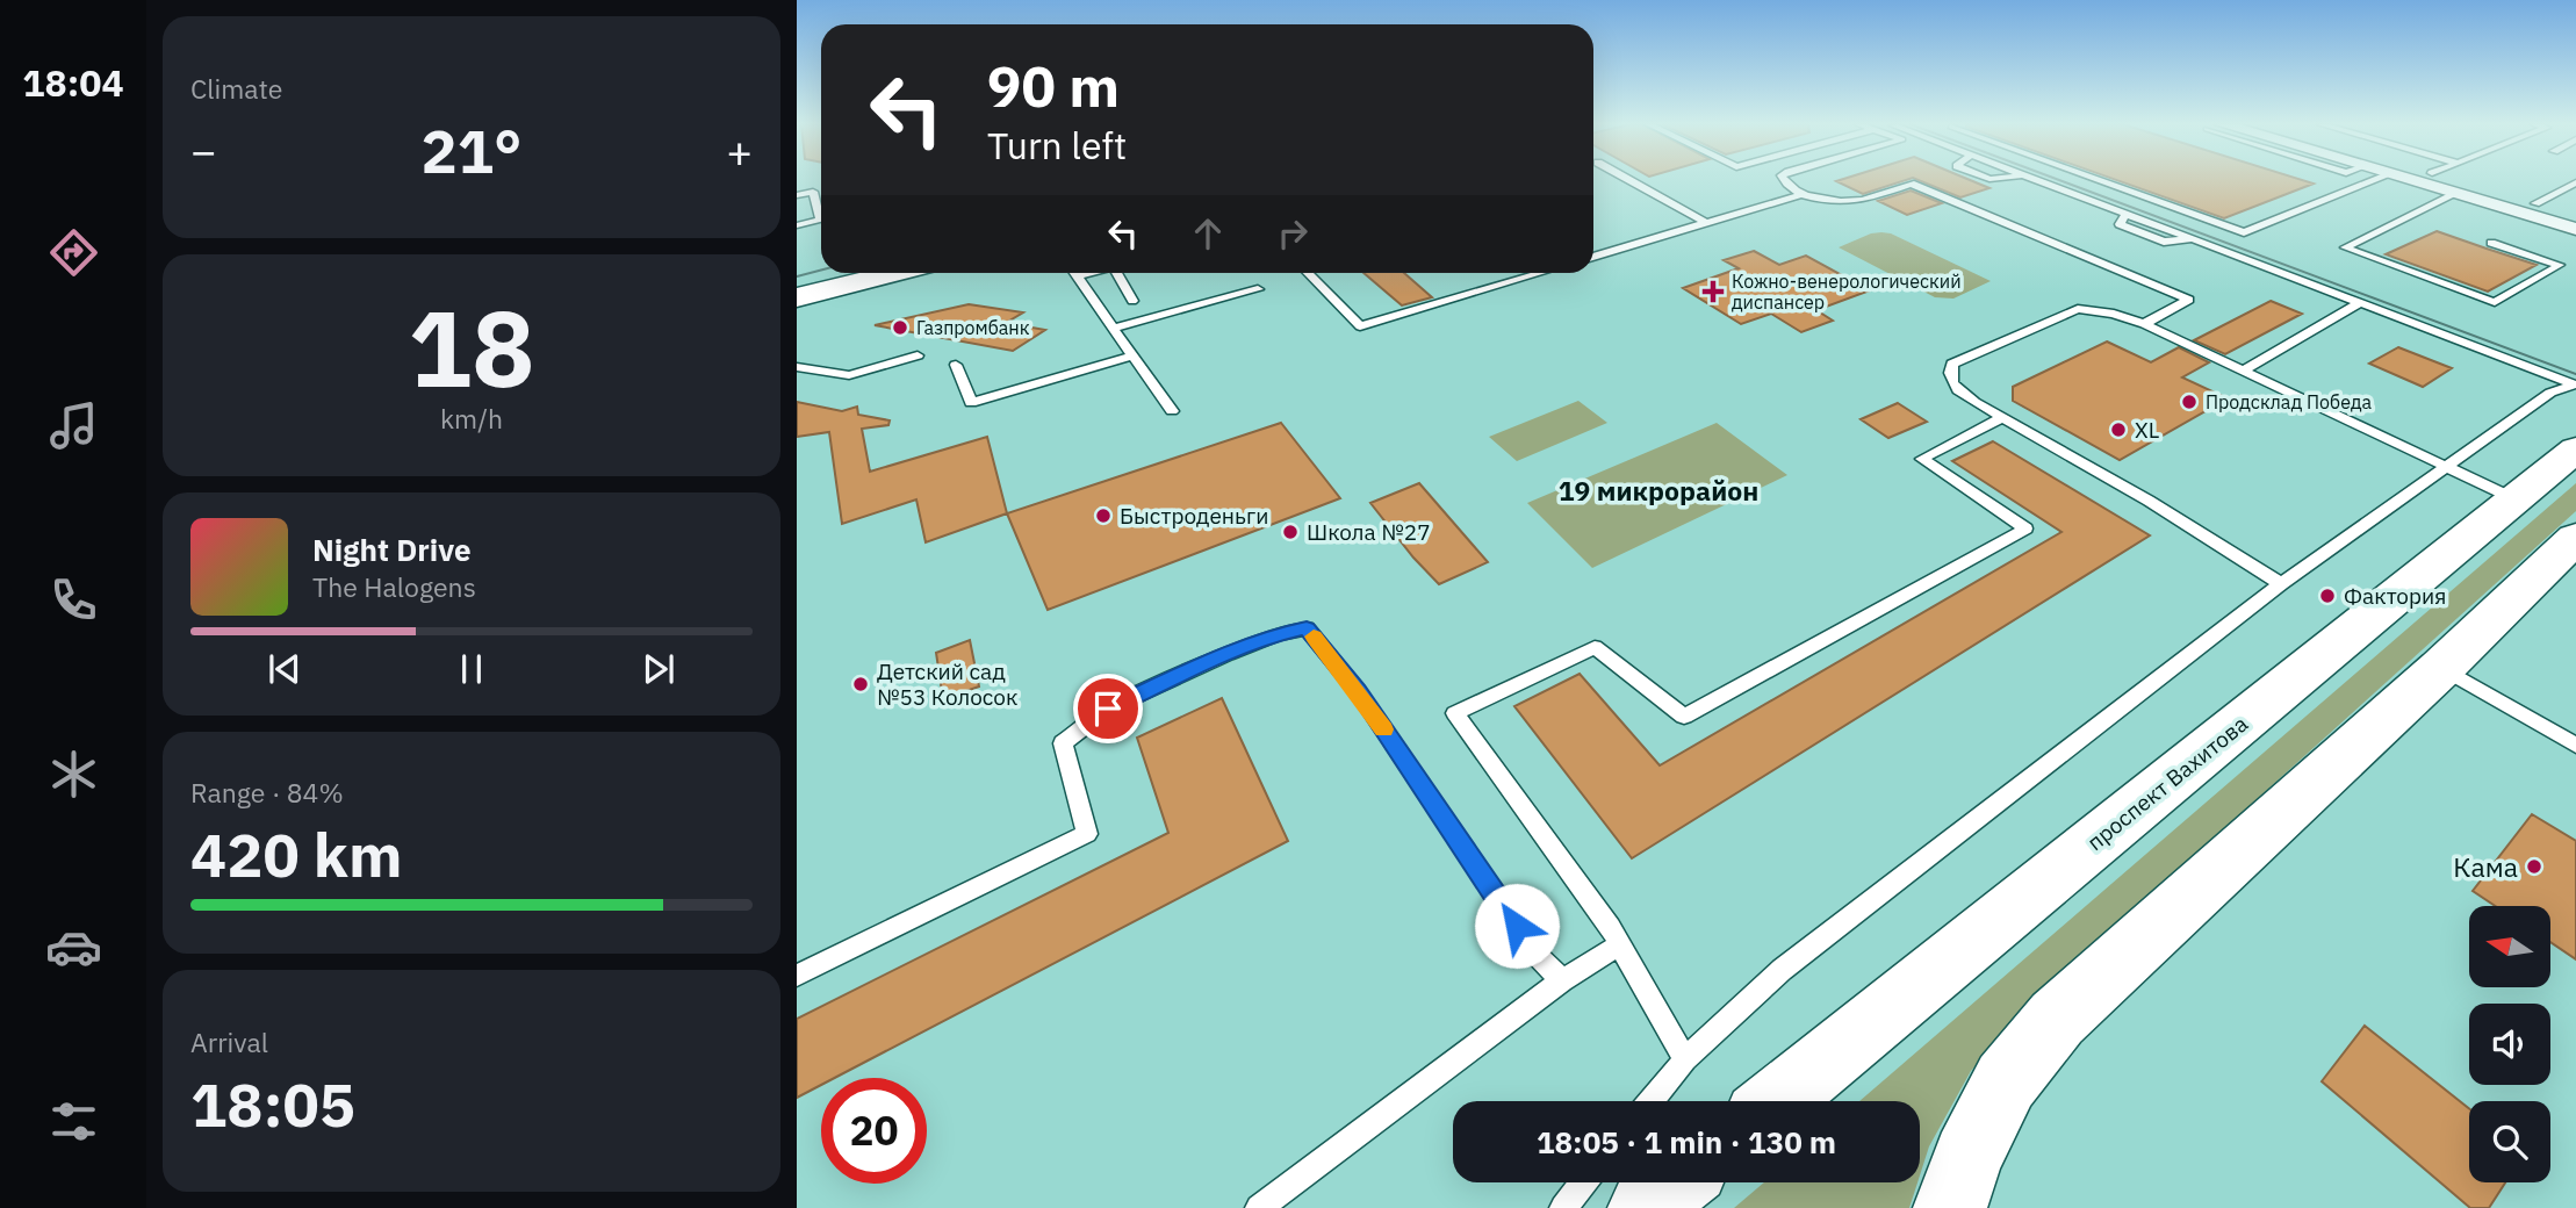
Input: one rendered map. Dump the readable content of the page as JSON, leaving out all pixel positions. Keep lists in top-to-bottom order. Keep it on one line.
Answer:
{"streets":{"main road":["проспект Вахитова"]},"districts":["19 микрорайон"],"places":{"health":["Кожно-венерологический диспансер"],"other":["Газпромбанк","Продсклад Победа","XL","Быстроденьги","Школа №27","Фактория","Детский сад №53 Колосок","Кама"]},"north":"left","page":{"tabs":"18:04","tile":["Climate",["18","km/h"],["Range · 84%","420 km"],["Arrival","18:05"]],"turn":["90 m","Turn left"],"heat":["−","21°","+"],"song":["Night Drive","The Halogens"],"limit":"20","trip":"18:05 · 1 min · 130 m"}}
